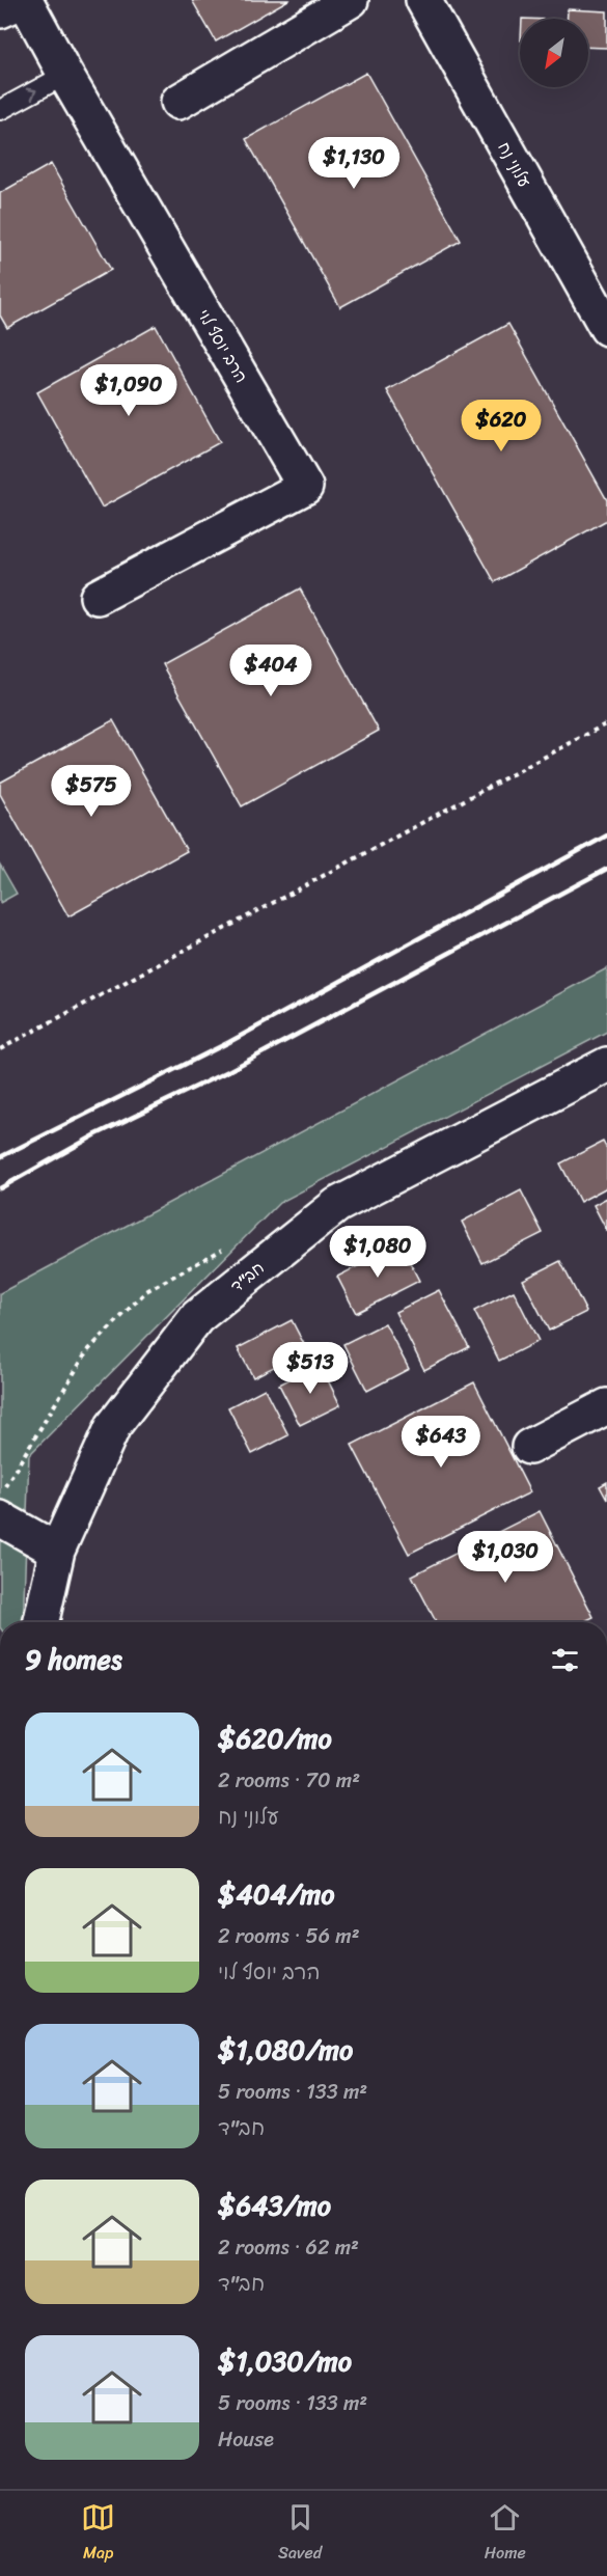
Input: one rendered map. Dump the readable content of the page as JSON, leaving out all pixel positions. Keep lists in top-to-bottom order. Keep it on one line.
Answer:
{"streets":{"street":["עלוני נח","הרב יוסף לוי","חב\"ד"]},"north":"bottom left","page":{"price":["$1,130","$1,090","$620","$404","$575","$1,080","$513","$643","$1,030"],"heading":"9 homes","list":[{"name":"$620/mo","note":"2 rooms · 70 m² · עלוני נח"},{"name":"$404/mo","note":"2 rooms · 56 m² · הרב יוסף לוי"},{"name":"$1,080/mo","note":"5 rooms · 133 m² · חב\"ד"},{"name":"$643/mo","note":"2 rooms · 62 m² · חב\"ד"},{"name":"$1,030/mo","note":"5 rooms · 133 m² · House"}],"tabs":["Map","Saved","Home"]}}
